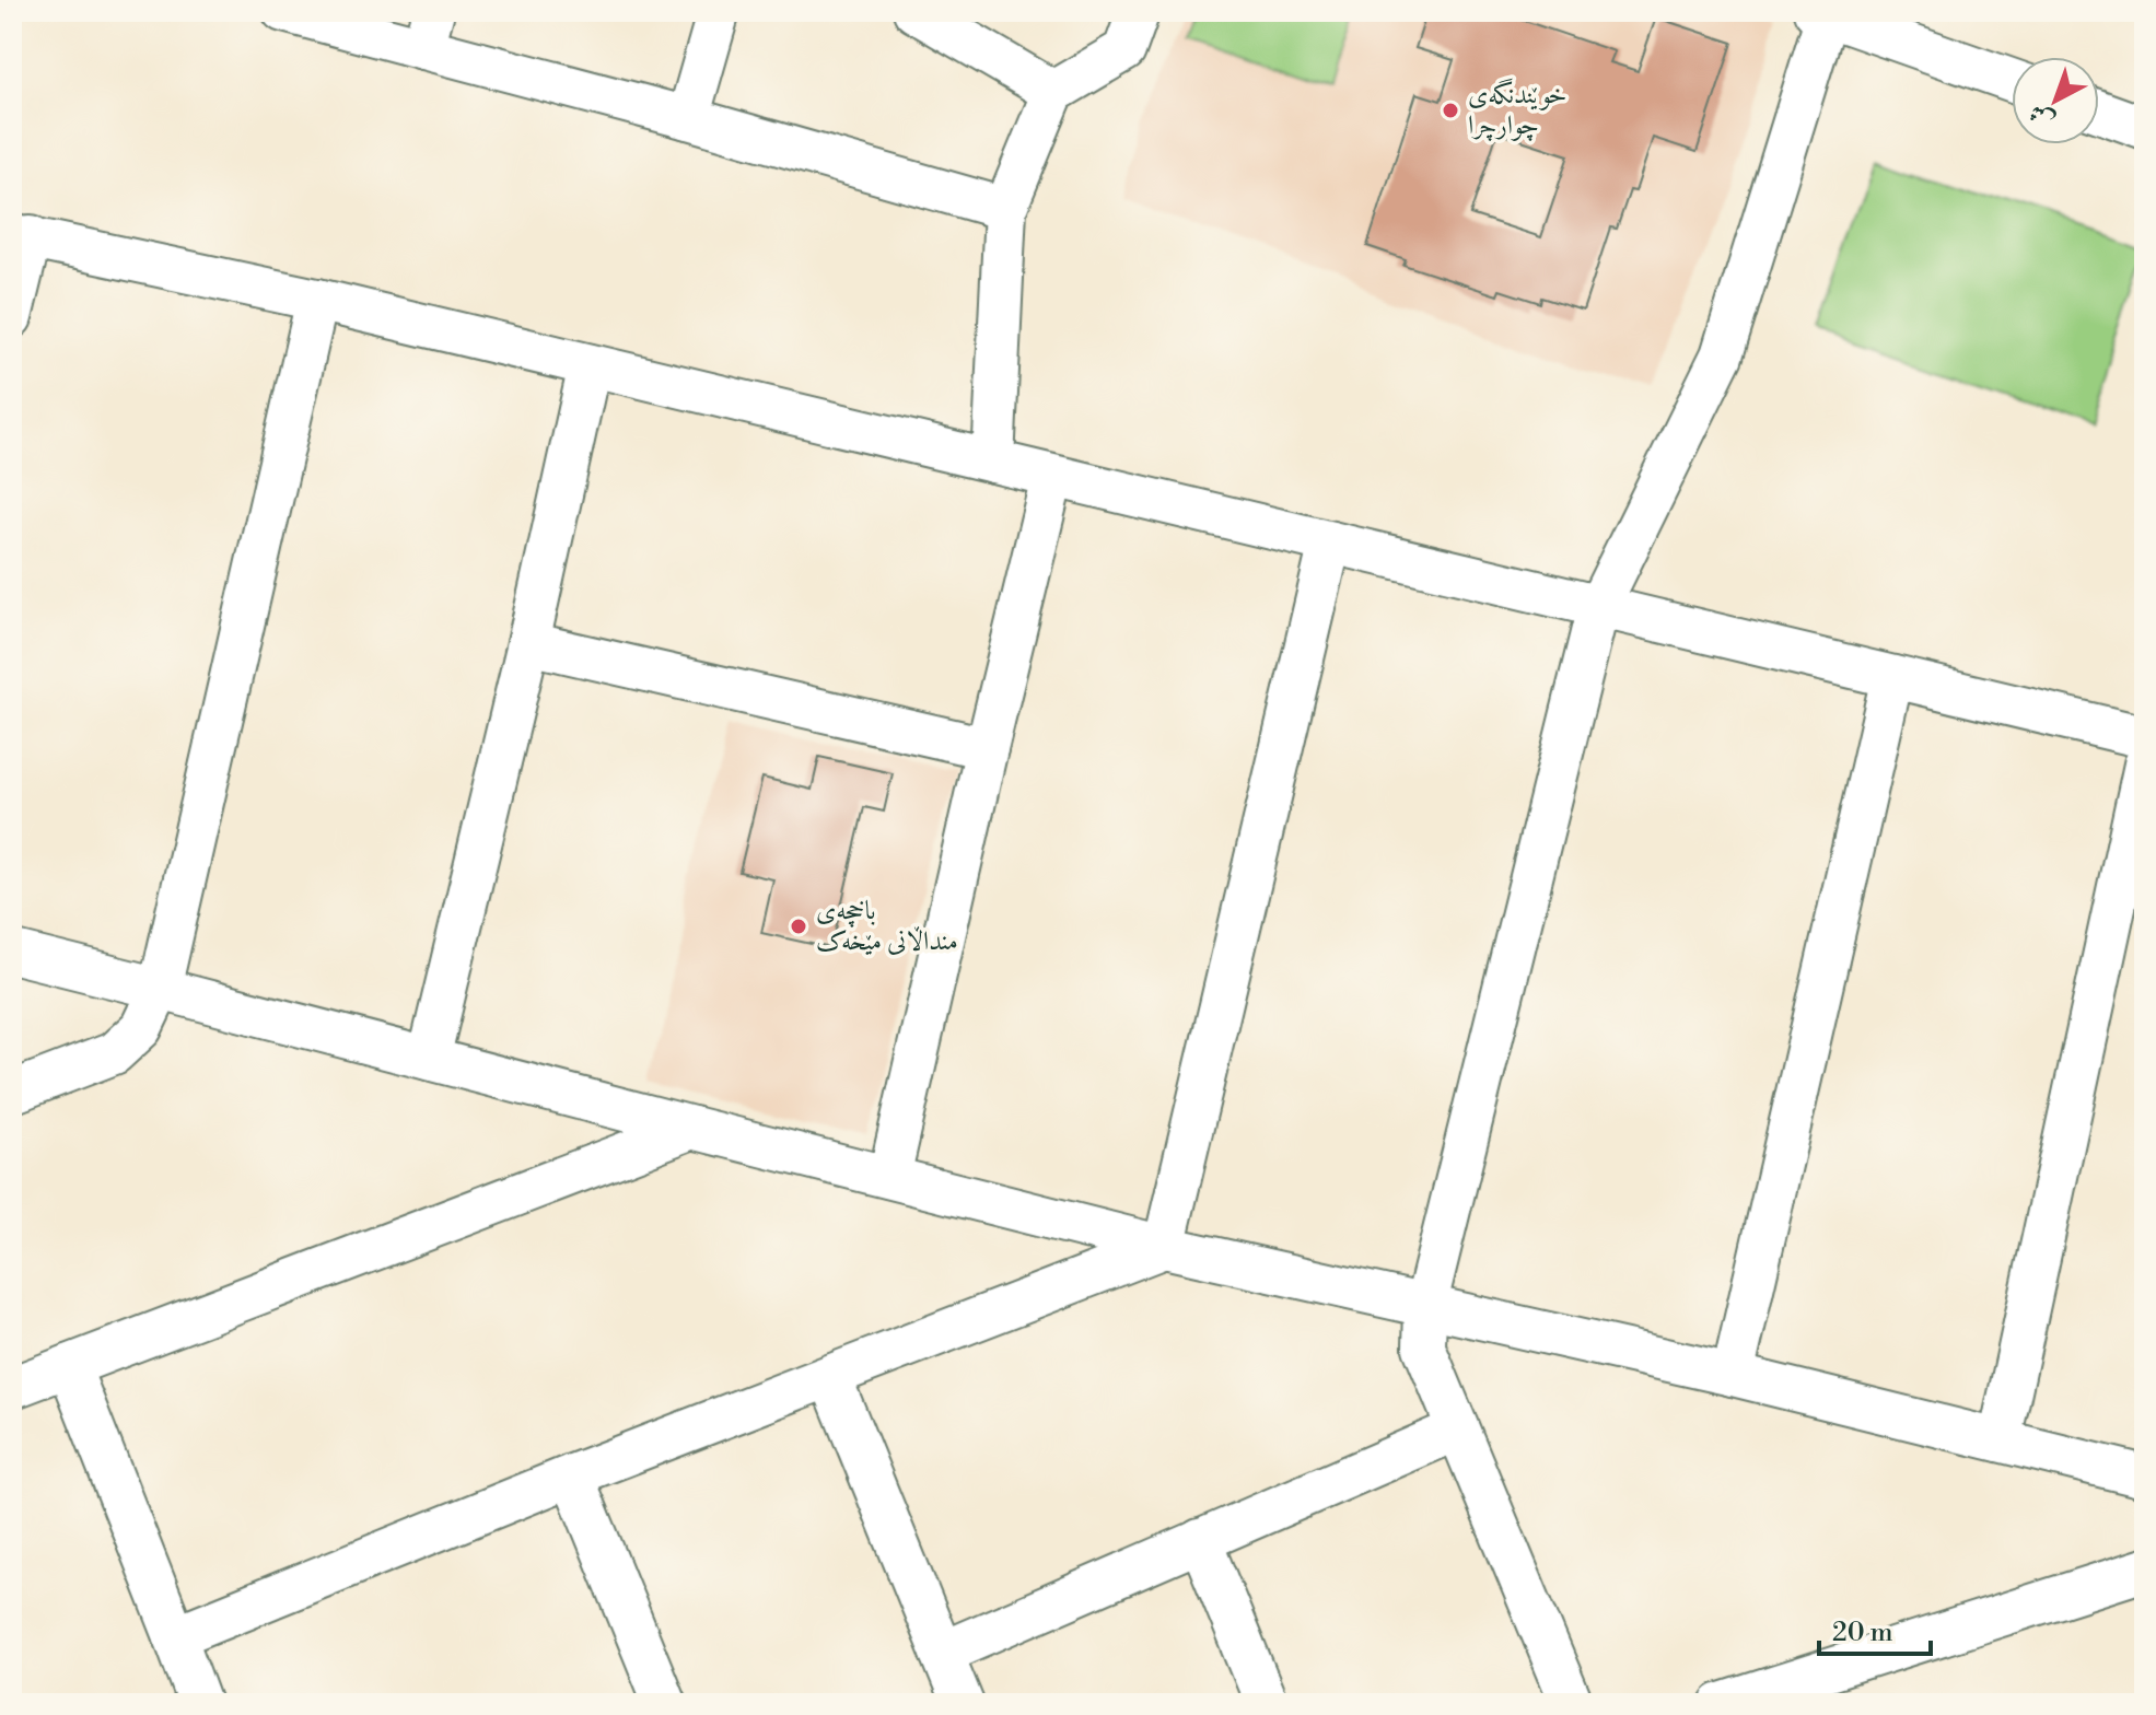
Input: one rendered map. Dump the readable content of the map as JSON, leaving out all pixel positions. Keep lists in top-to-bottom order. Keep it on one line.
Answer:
{"places":["خوێندنگەی چوارچرا","باخچەی منداڵانی مێخەک"],"scale_bar":"20 m","north":"bottom left"}
